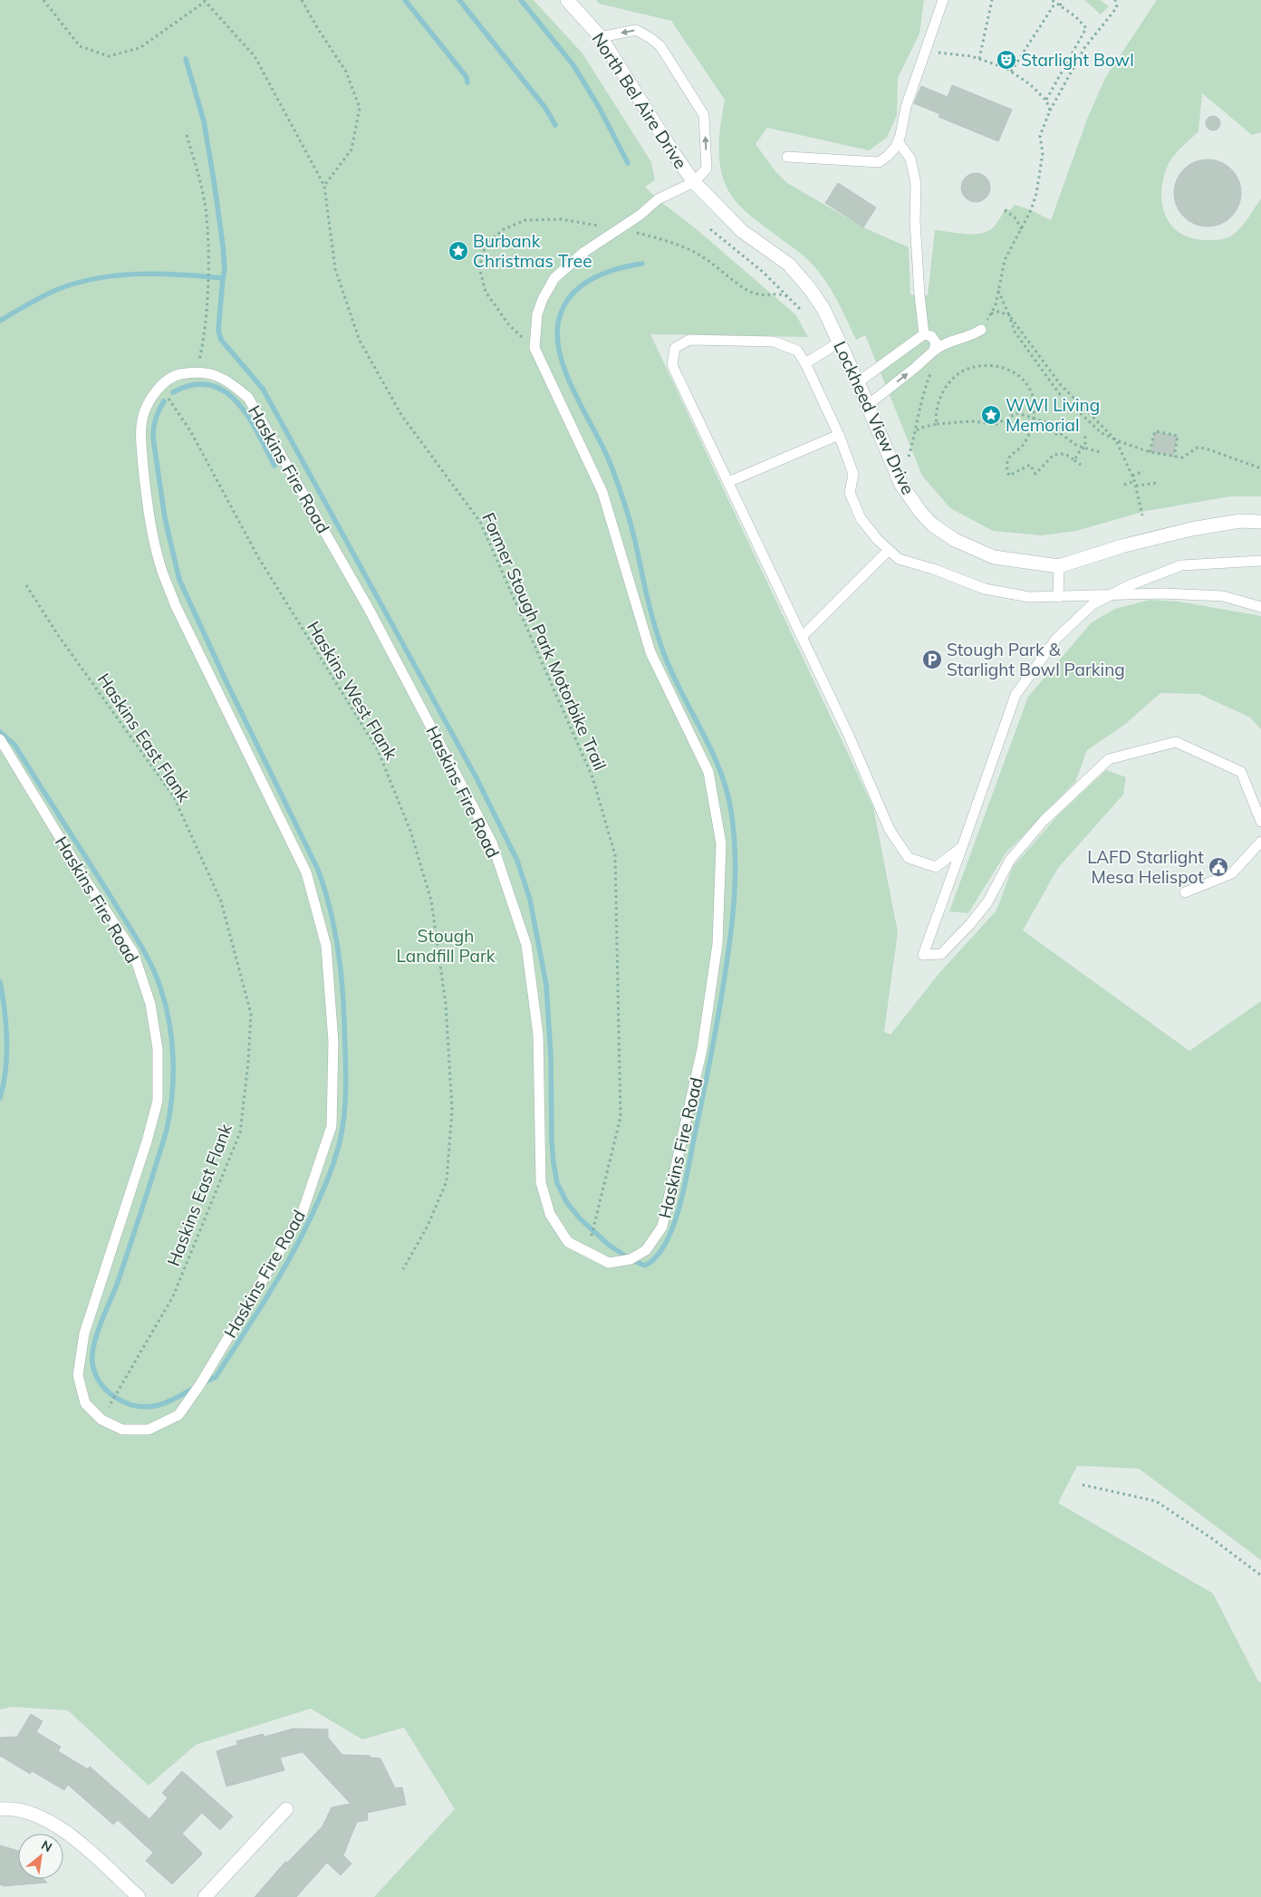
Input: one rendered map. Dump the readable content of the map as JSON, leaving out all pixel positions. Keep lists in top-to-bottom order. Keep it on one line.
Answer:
{"streets":{"street":["North Bel Aire Drive","Lockheed View Drive"],"lane":["Haskins Fire Road"],"path":["Former Stough Park Motorbike Trail","Haskins West Flank","Haskins East Flank"]},"crossings":[["North Bel Aire Drive","Lockheed View Drive"],["North Bel Aire Drive","Haskins Fire Road"],["Lockheed View Drive","Haskins Fire Road"],["Haskins Fire Road","Former Stough Park Motorbike Trail"],["Haskins Fire Road","Haskins West Flank"],["Haskins Fire Road","Haskins East Flank"]],"parks":["Stough Landfill Park"],"places":{"theatre":["Starlight Bowl"],"place":["Burbank Christmas Tree","WWI Living Memorial"],"parking":["Stough Park & Starlight Bowl Parking"],"public building":["LAFD Starlight Mesa Helispot"]},"north":"top right"}
